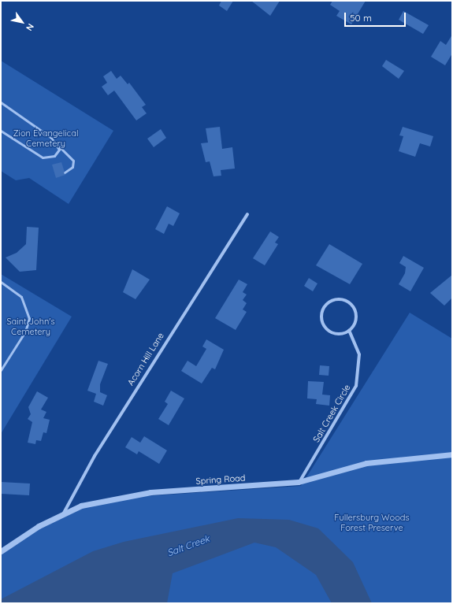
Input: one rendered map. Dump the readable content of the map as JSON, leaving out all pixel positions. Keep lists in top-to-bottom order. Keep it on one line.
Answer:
{"streets":{"street":["Acorn Hill Lane","Salt Creek Circle","Spring Road"]},"crossings":[["Acorn Hill Lane","Spring Road"],["Salt Creek Circle","Spring Road"]],"water":["Salt Creek"],"parks":["Zion Evangelical Cemetery","Saint John's Cemetery","Fullersburg Woods Forest Preserve"],"scale_bar":"50 m","north":"bottom right"}
